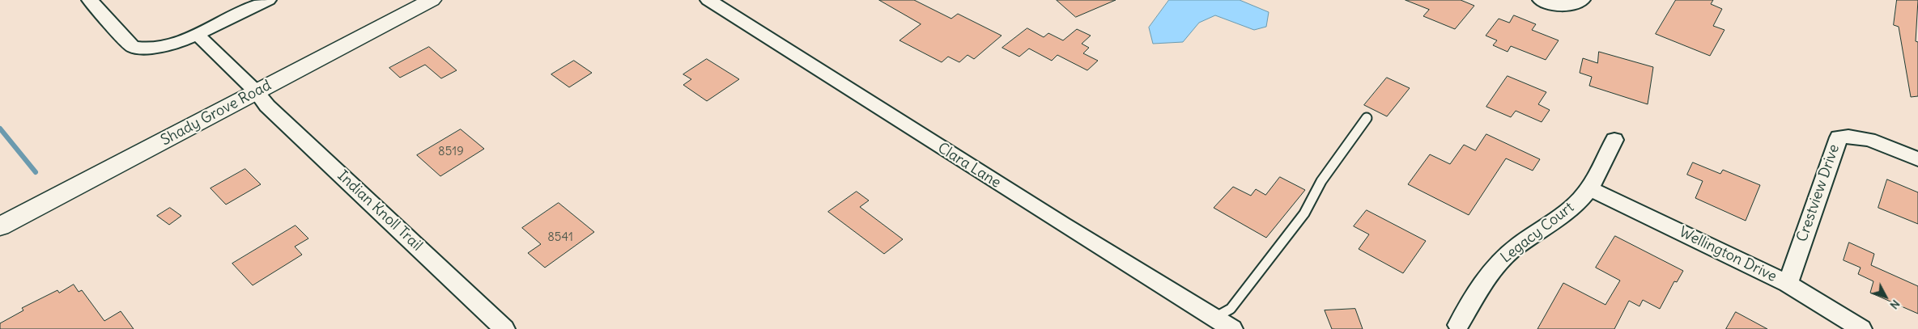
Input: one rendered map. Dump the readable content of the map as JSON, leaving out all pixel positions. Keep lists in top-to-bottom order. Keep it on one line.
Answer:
{"streets":{"street":["Shady Grove Road","Clara Lane","Crestview Drive","Indian Knoll Trail","Legacy Court","Wellington Drive"]},"crossings":[["Shady Grove Road","Indian Knoll Trail"],["Crestview Drive","Wellington Drive"],["Legacy Court","Wellington Drive"]],"house_numbers":["8519","8541"],"north":"bottom right"}
